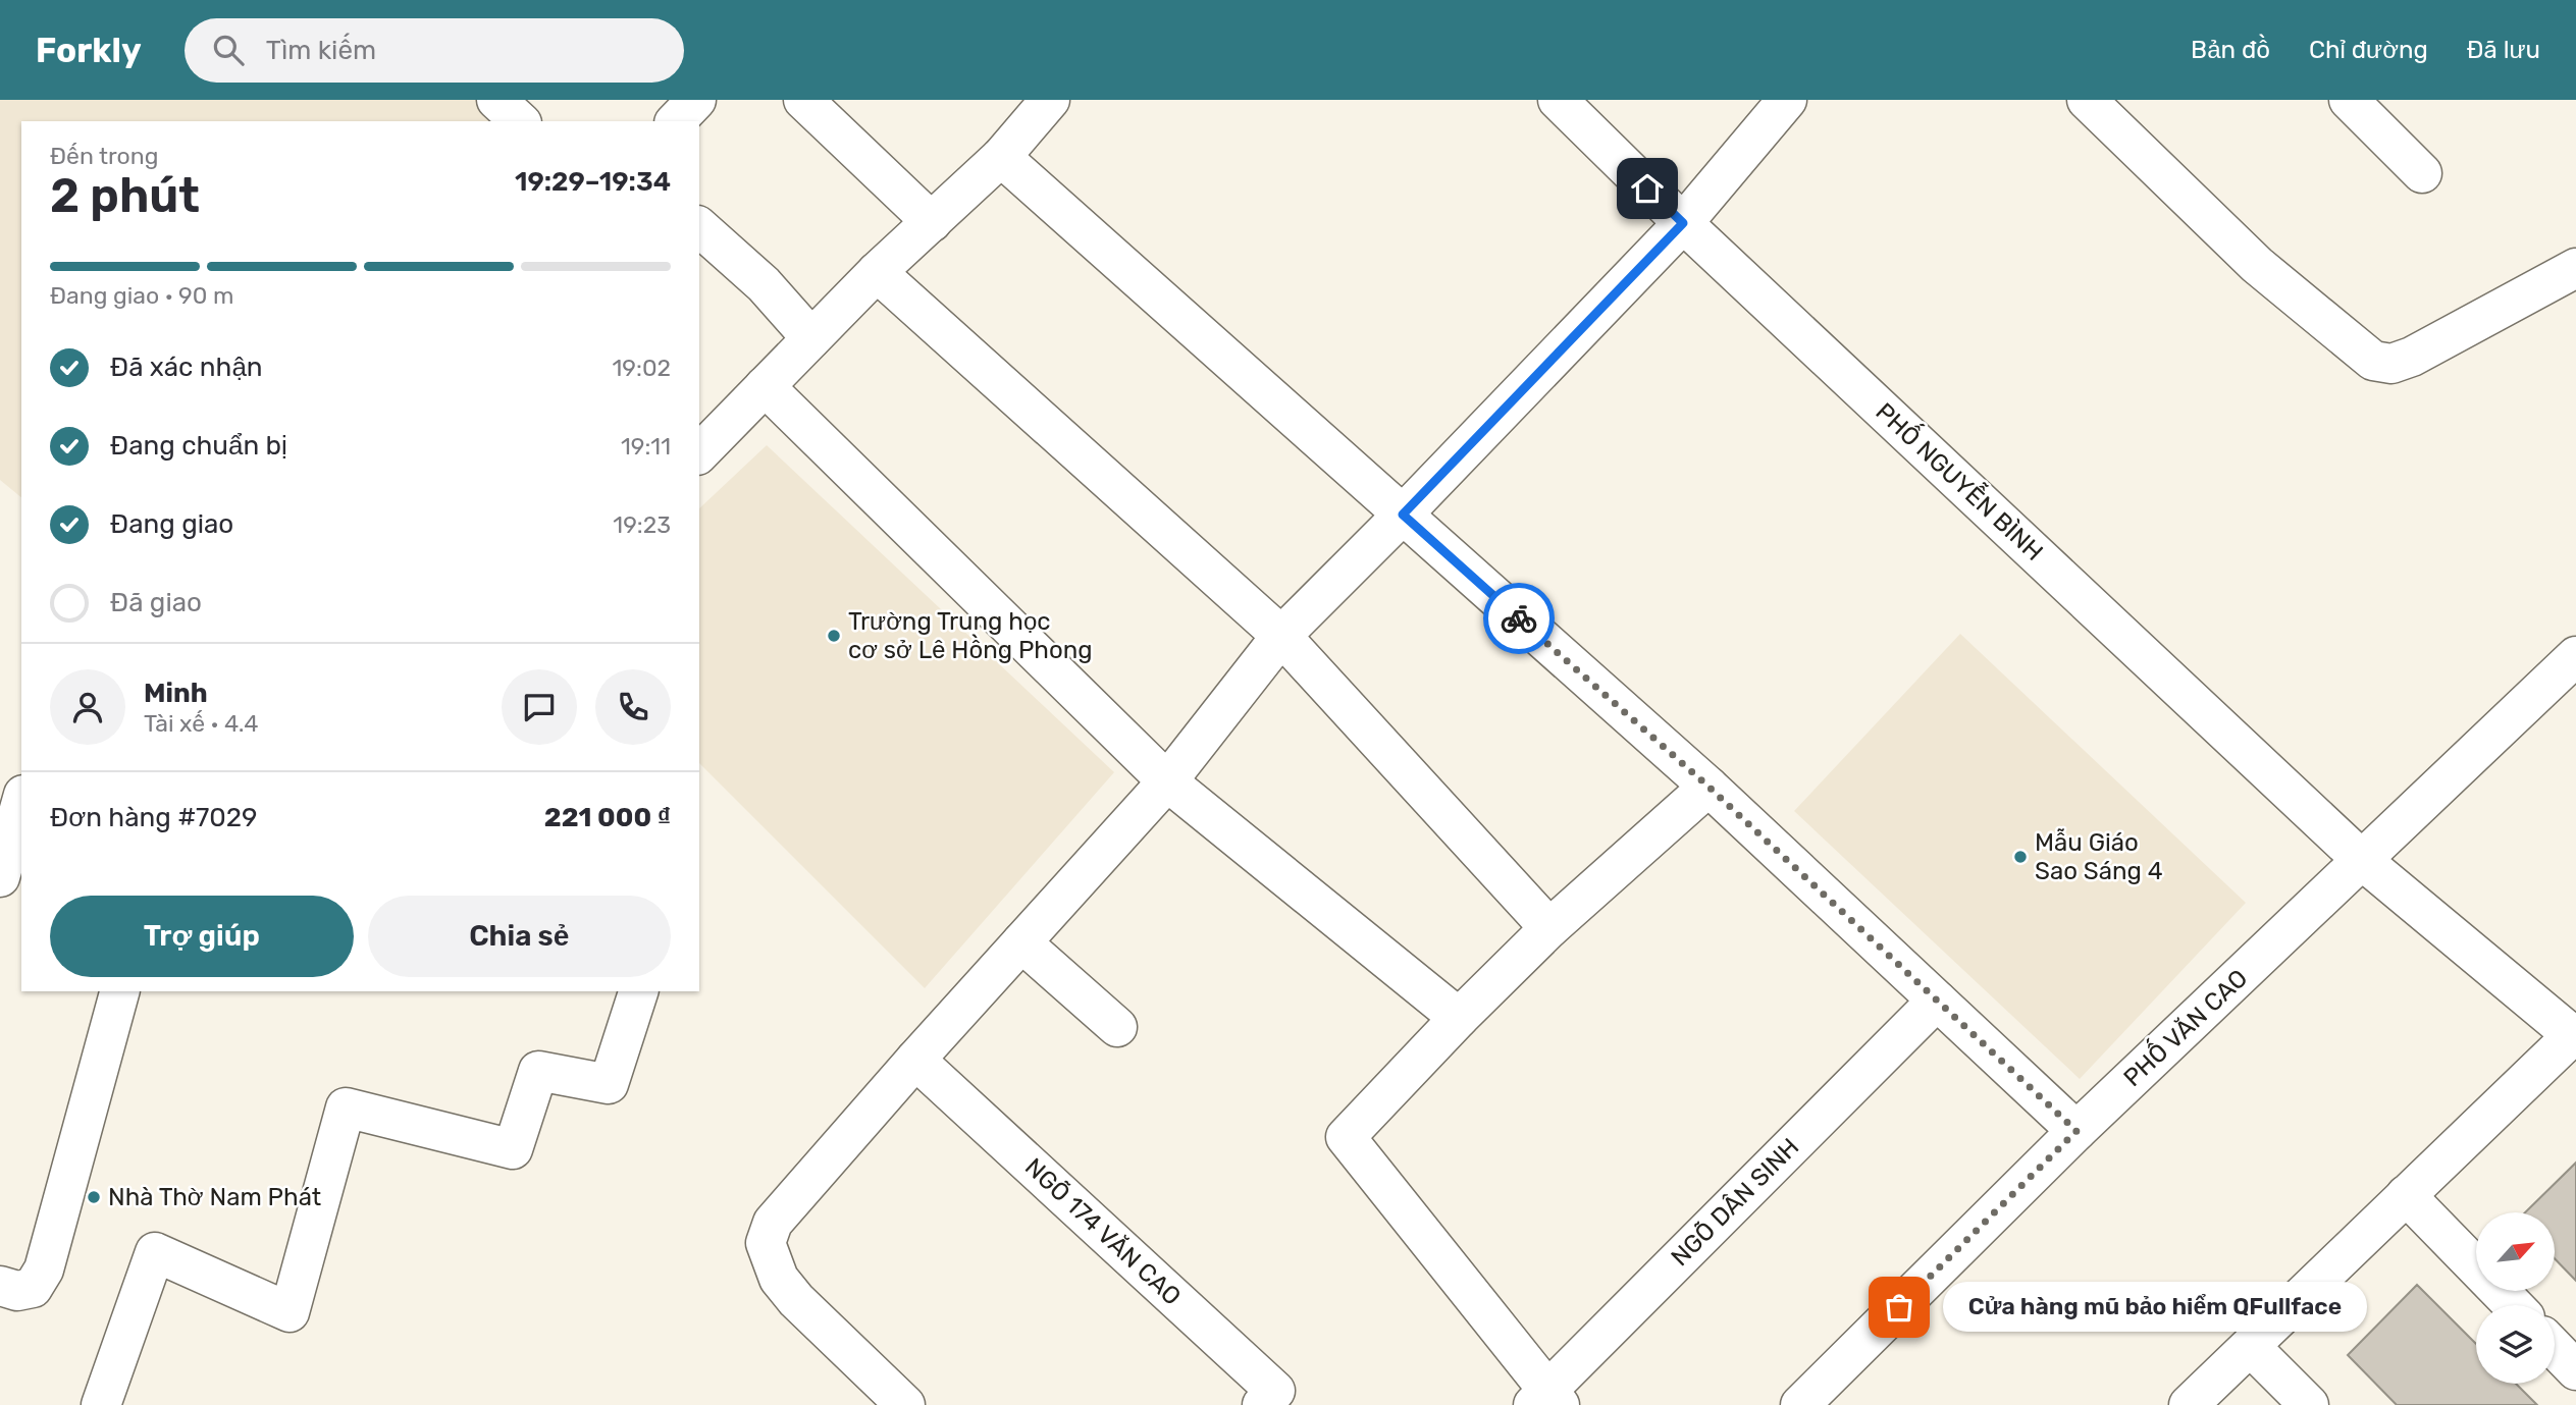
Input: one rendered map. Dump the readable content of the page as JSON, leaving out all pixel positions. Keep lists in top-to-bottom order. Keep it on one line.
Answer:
{"streets":{"street":["PHỐ NGUYỄN BÌNH","PHỐ VĂN CAO","NGÕ DÂN SINH","NGÕ 174 VĂN CAO"]},"crossings":[["PHỐ NGUYỄN BÌNH","PHỐ VĂN CAO"]],"places":["Trường Trung học cơ sở Lê Hồng Phong","Mẫu Giáo Sao Sáng 4","Nhà Thờ Nam Phát","Cửa hàng mũ bảo hiểm QFullface"],"north":"top right","page":{"header":"Forkly","search":"Tìm kiếm","nav":["Bản đồ","Chỉ đường","Đã lưu"],"heading":["2 phút","Đến trong","19:29–19:34"],"panel":["Minh","Tài xế · 4.4","Đơn hàng #7029","221 000 ₫"],"bar":"Đang giao · 90 m","list":[["Đã xác nhận","19:02"],["Đang chuẩn bị","19:11"],["Đang giao","19:23"],"Đã giao"],"buttons":["Trợ giúp","Chia sẻ"],"bubble":"Cửa hàng mũ bảo hiểm QFullface"}}
